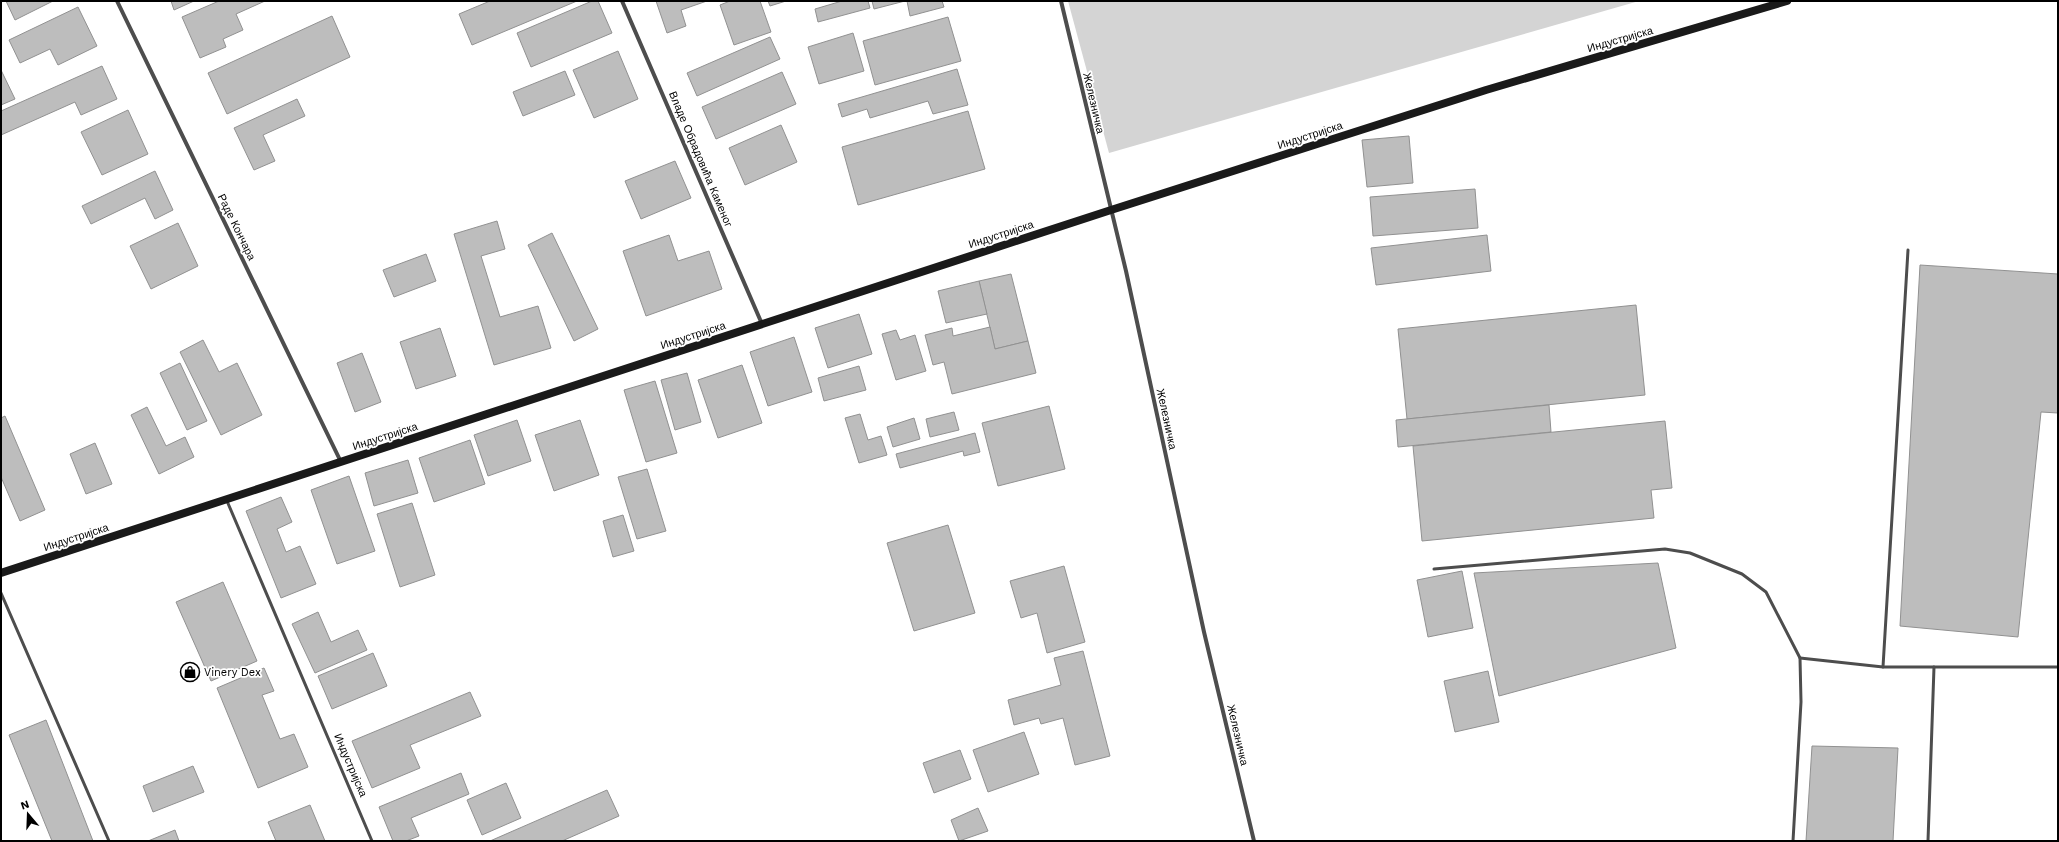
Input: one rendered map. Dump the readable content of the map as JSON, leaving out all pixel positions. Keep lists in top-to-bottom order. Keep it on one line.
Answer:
{"streets":{"main road":["Индустријска"],"street":["Железничка","Владе Обрадовића Каменог","Раде Кончара"]},"crossings":[["Индустријска","Железничка"],["Индустријска","Владе Обрадовића Каменог"],["Индустријска","Раде Кончара"]],"places":{"shop":["Vinery Dex"]},"north":"top"}
